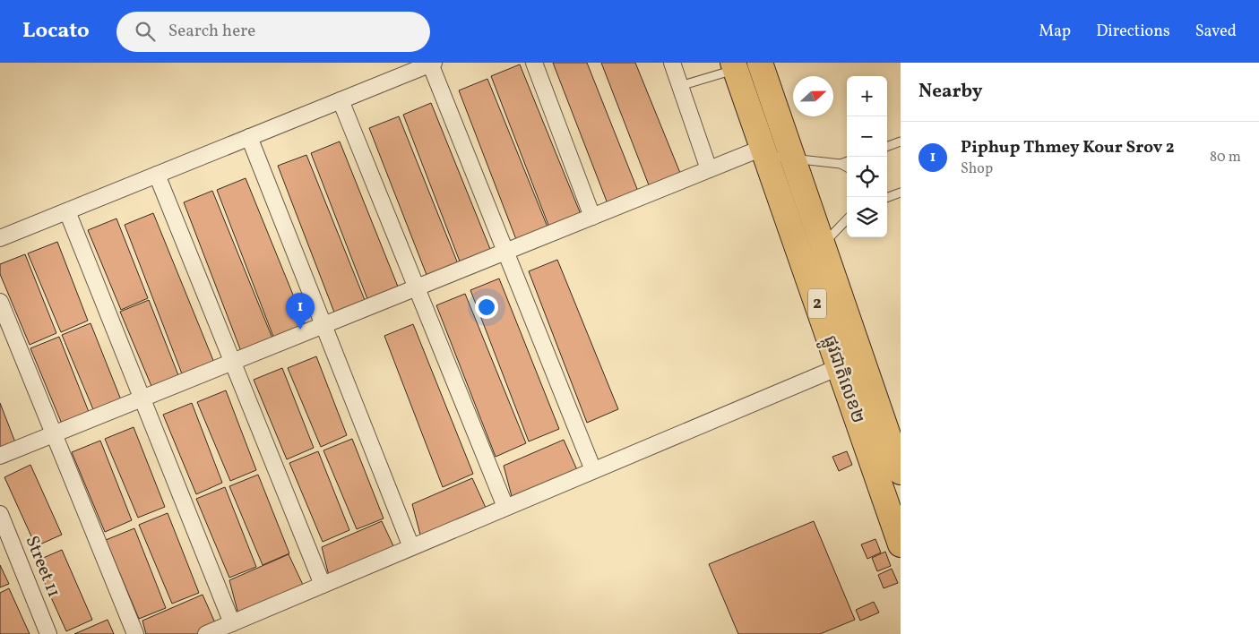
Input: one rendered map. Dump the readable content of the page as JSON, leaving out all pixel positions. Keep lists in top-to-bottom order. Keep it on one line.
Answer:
{"streets":{"highway":["2","ផ្លូវជាតិលេខ២"],"street":["Street 11"]},"north":"right","page":{"header":"Locato","search":"Search here","nav":["Map","Directions","Saved"],"heading":"Nearby","map_buttons":["+","−"],"list":[{"mark":"1","name":"Piphup Thmey Kour Srov 2","note":"Shop","value":"80 m"}],"pins":"1"}}
